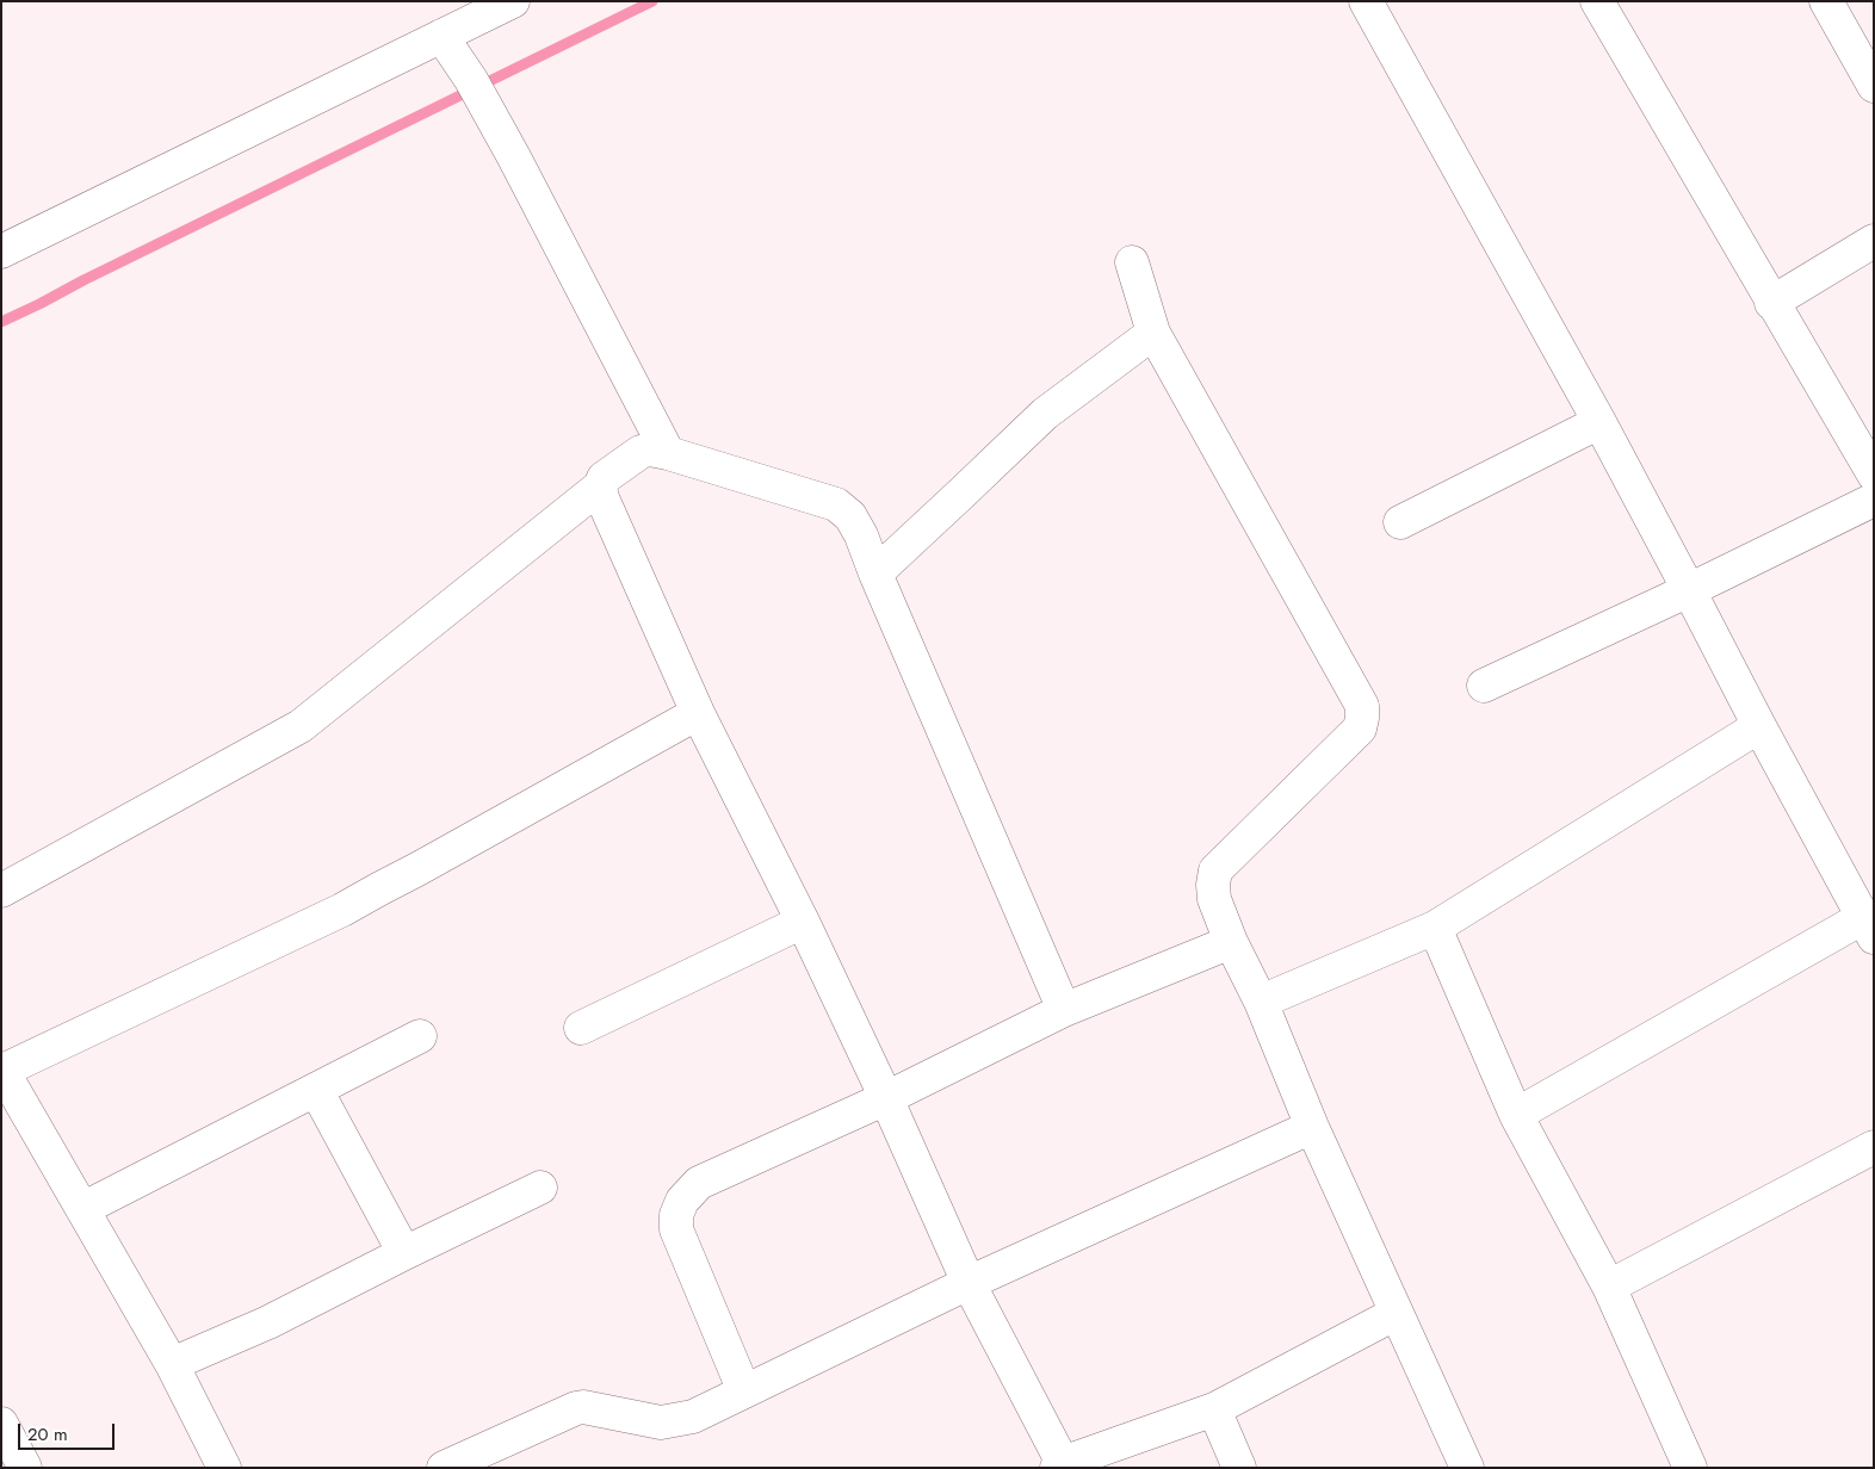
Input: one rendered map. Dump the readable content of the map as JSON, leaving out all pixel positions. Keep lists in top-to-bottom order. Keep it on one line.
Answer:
{"scale_bar":"20 m"}
